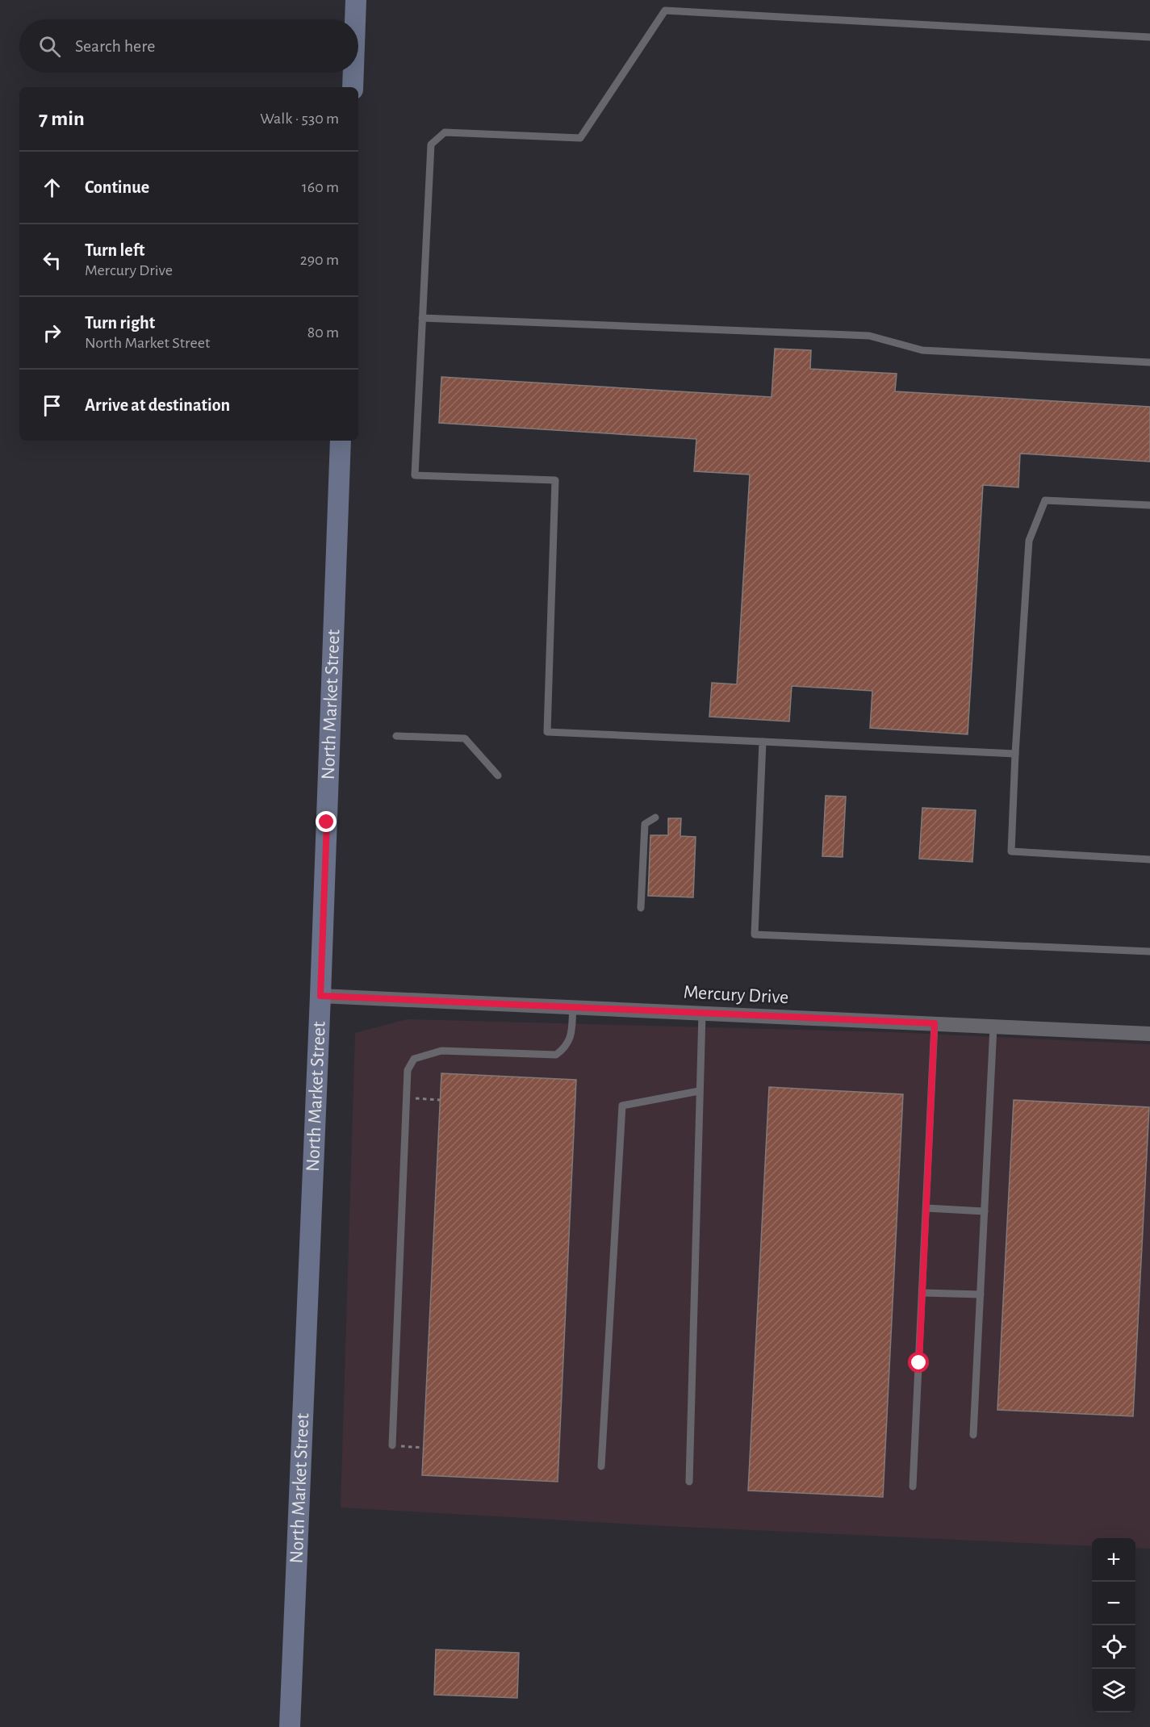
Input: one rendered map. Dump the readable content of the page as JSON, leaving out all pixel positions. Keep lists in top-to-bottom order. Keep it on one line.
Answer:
{"streets":{"main road":["North Market Street"],"street":["Mercury Drive"]},"crossings":[["North Market Street","Mercury Drive"]],"page":{"search":"Search here","heading":["7 min","Walk · 530 m"],"list":[["Continue","160 m"],["Turn left","Mercury Drive","290 m"],["Turn right","North Market Street","80 m"],"Arrive at destination"],"map_buttons":["+","−"]}}
